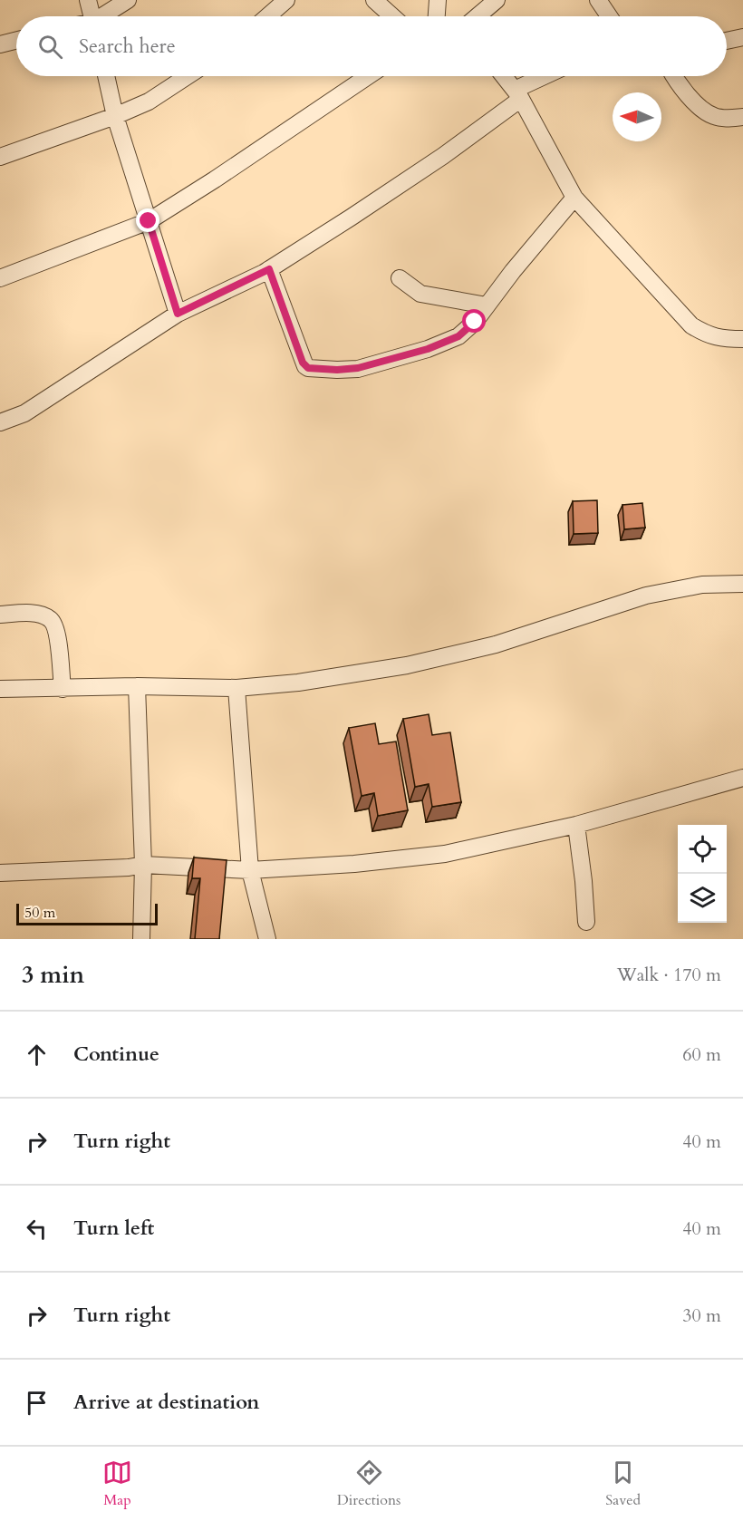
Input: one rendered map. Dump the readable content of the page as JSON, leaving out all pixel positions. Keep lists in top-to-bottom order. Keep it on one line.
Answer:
{"scale_bar":"50 m","north":"left","page":{"search":"Search here","scale":"50 m","heading":["3 min","Walk · 170 m"],"list":[["Continue","60 m"],["Turn right","40 m"],["Turn left","40 m"],["Turn right","30 m"],"Arrive at destination"],"nav":["Map","Directions","Saved"]}}
